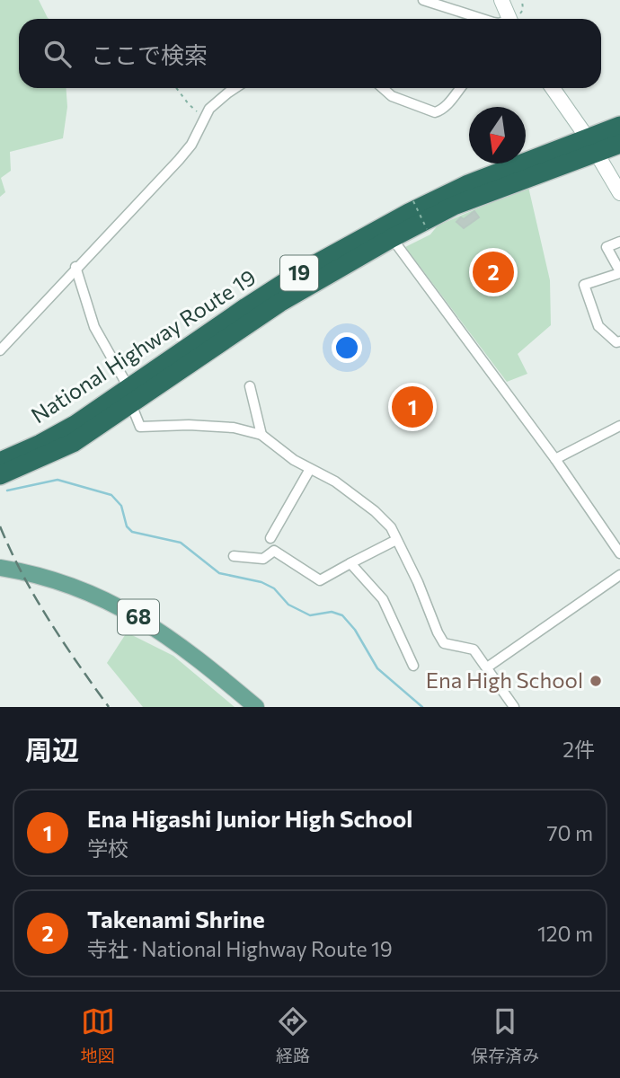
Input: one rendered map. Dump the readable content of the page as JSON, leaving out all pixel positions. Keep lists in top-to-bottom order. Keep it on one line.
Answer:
{"streets":{"highway":["19","National Highway Route 19"],"main road":["68"]},"places":["Ena High School"],"north":"bottom","page":{"search":"ここで検索","pins":["2","1"],"heading":["周辺","2件"],"list":[{"mark":"1","name":"Ena Higashi Junior High School","note":"学校","value":"70 m"},{"mark":"2","name":"Takenami Shrine","note":"寺社 · National Highway Route 19","value":"120 m"}],"nav":["地図","経路","保存済み"]}}
